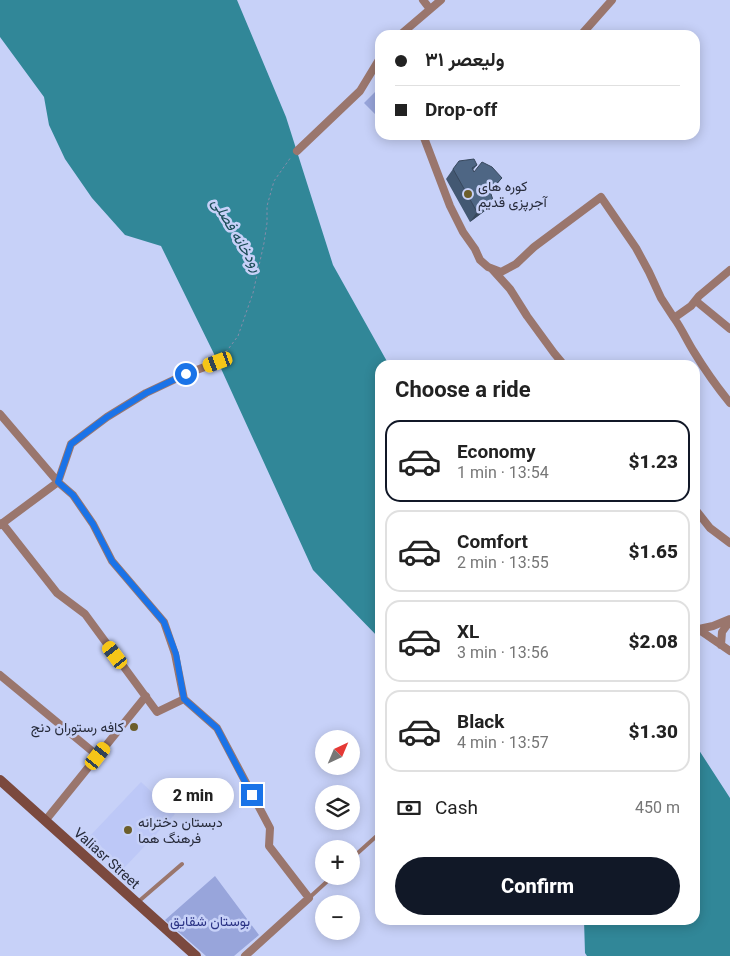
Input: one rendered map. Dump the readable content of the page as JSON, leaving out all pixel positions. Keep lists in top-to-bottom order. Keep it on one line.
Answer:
{"streets":{"main road":["Valiasr Street"]},"water":["رودخانه فصلی"],"parks":["بوستان شقایق"],"places":["کوره های آجرپزی قدیم","کافه رستوران دنج","دبستان دخترانه فرهنگ هما"],"north":"top right","page":{"banner":["ولیعصر ۳۱","Drop-off"],"heading":"Choose a ride","list":[{"name":"Economy","note":"1 min · 13:54","value":"$1.23"},{"name":"Comfort","note":"2 min · 13:55","value":"$1.65"},{"name":"XL","note":"3 min · 13:56","value":"$2.08"},{"name":"Black","note":"4 min · 13:57","value":"$1.30"}],"map_buttons":["+","−"],"bubble":"2 min","pay":["Cash","450 m"],"buttons":"Confirm"}}
